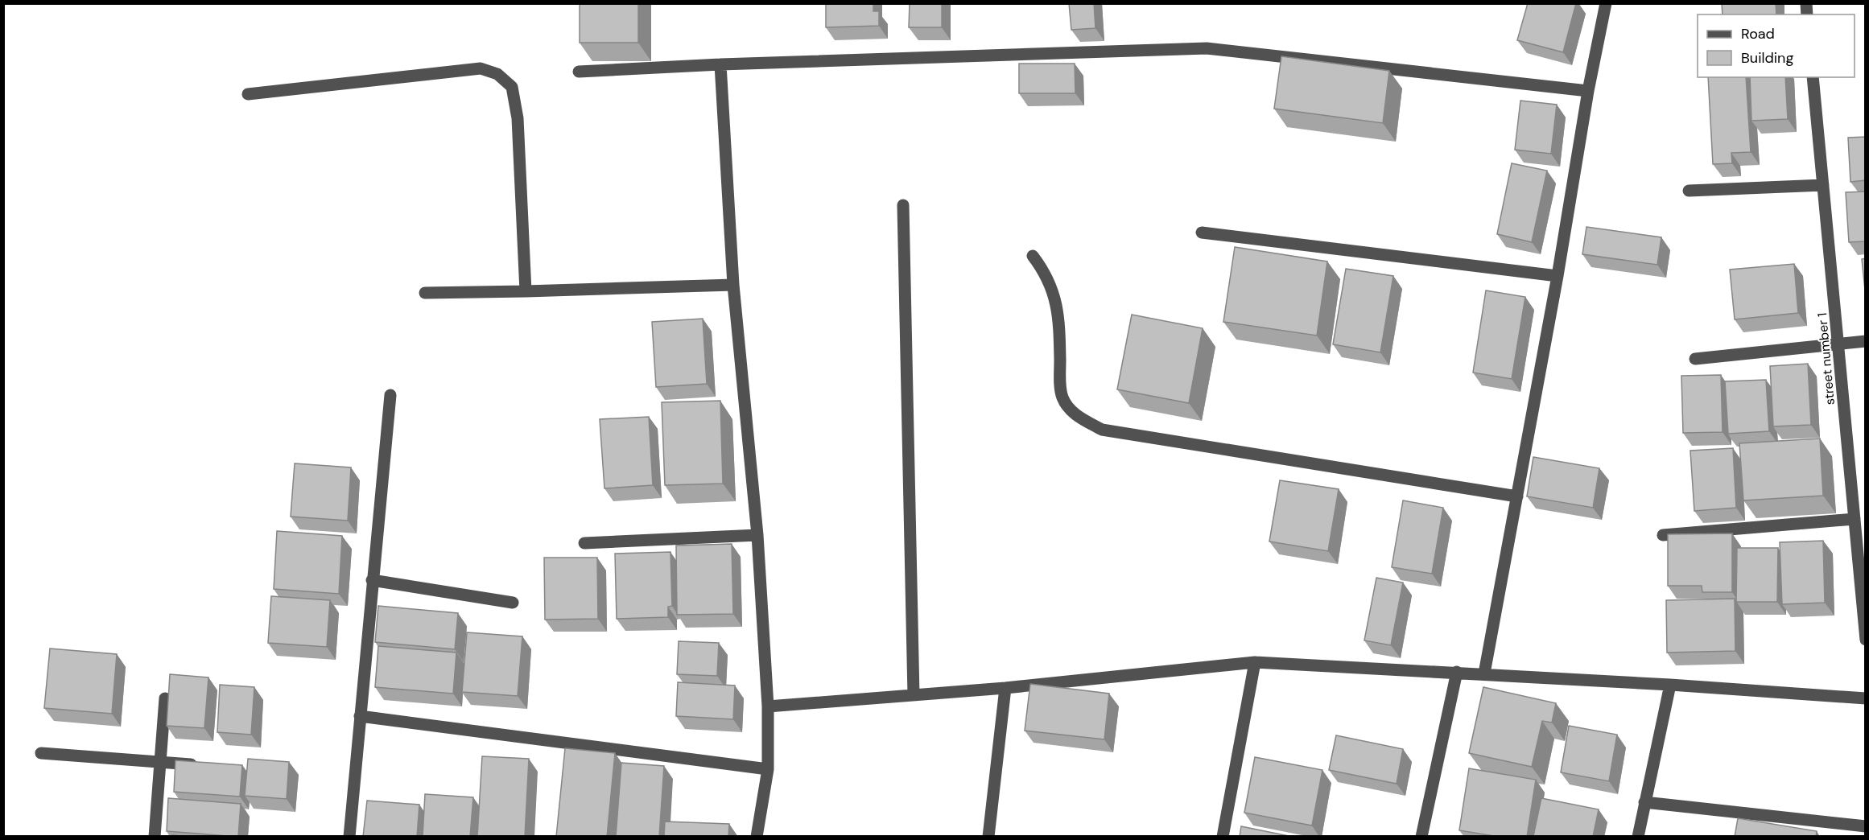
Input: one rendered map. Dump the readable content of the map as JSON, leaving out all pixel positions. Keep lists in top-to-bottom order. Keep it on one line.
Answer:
{"streets":{"street":["street number 1"]},"legend":["Road","Building"]}
